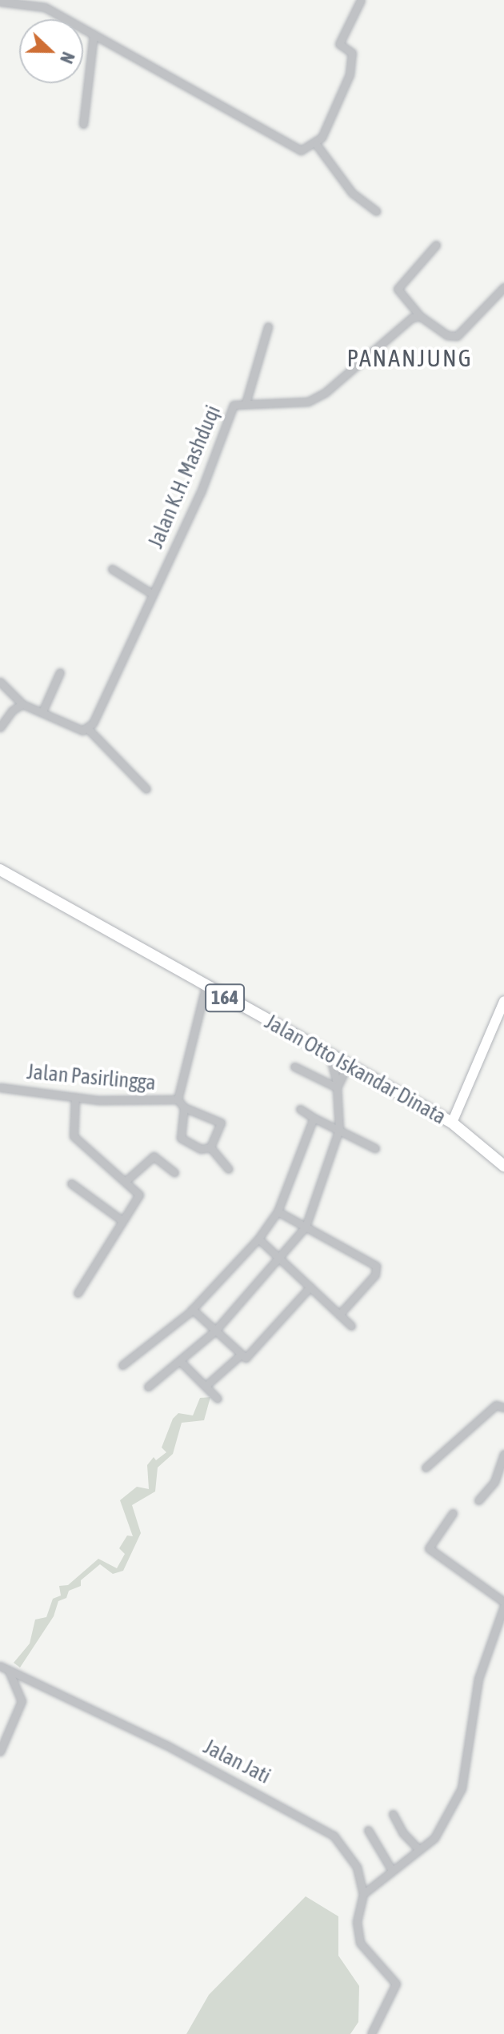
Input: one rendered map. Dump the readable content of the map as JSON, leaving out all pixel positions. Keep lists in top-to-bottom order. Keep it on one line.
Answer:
{"streets":{"main road":["164","Jalan Otto Iskandar Dinata"],"street":["Jalan K.H. Mashduqi","Jalan Pasirlingga","Jalan Jati"]},"crossings":[["Jalan Otto Iskandar Dinata","Jalan Pasirlingga"]],"districts":["PANANJUNG"],"north":"right"}
